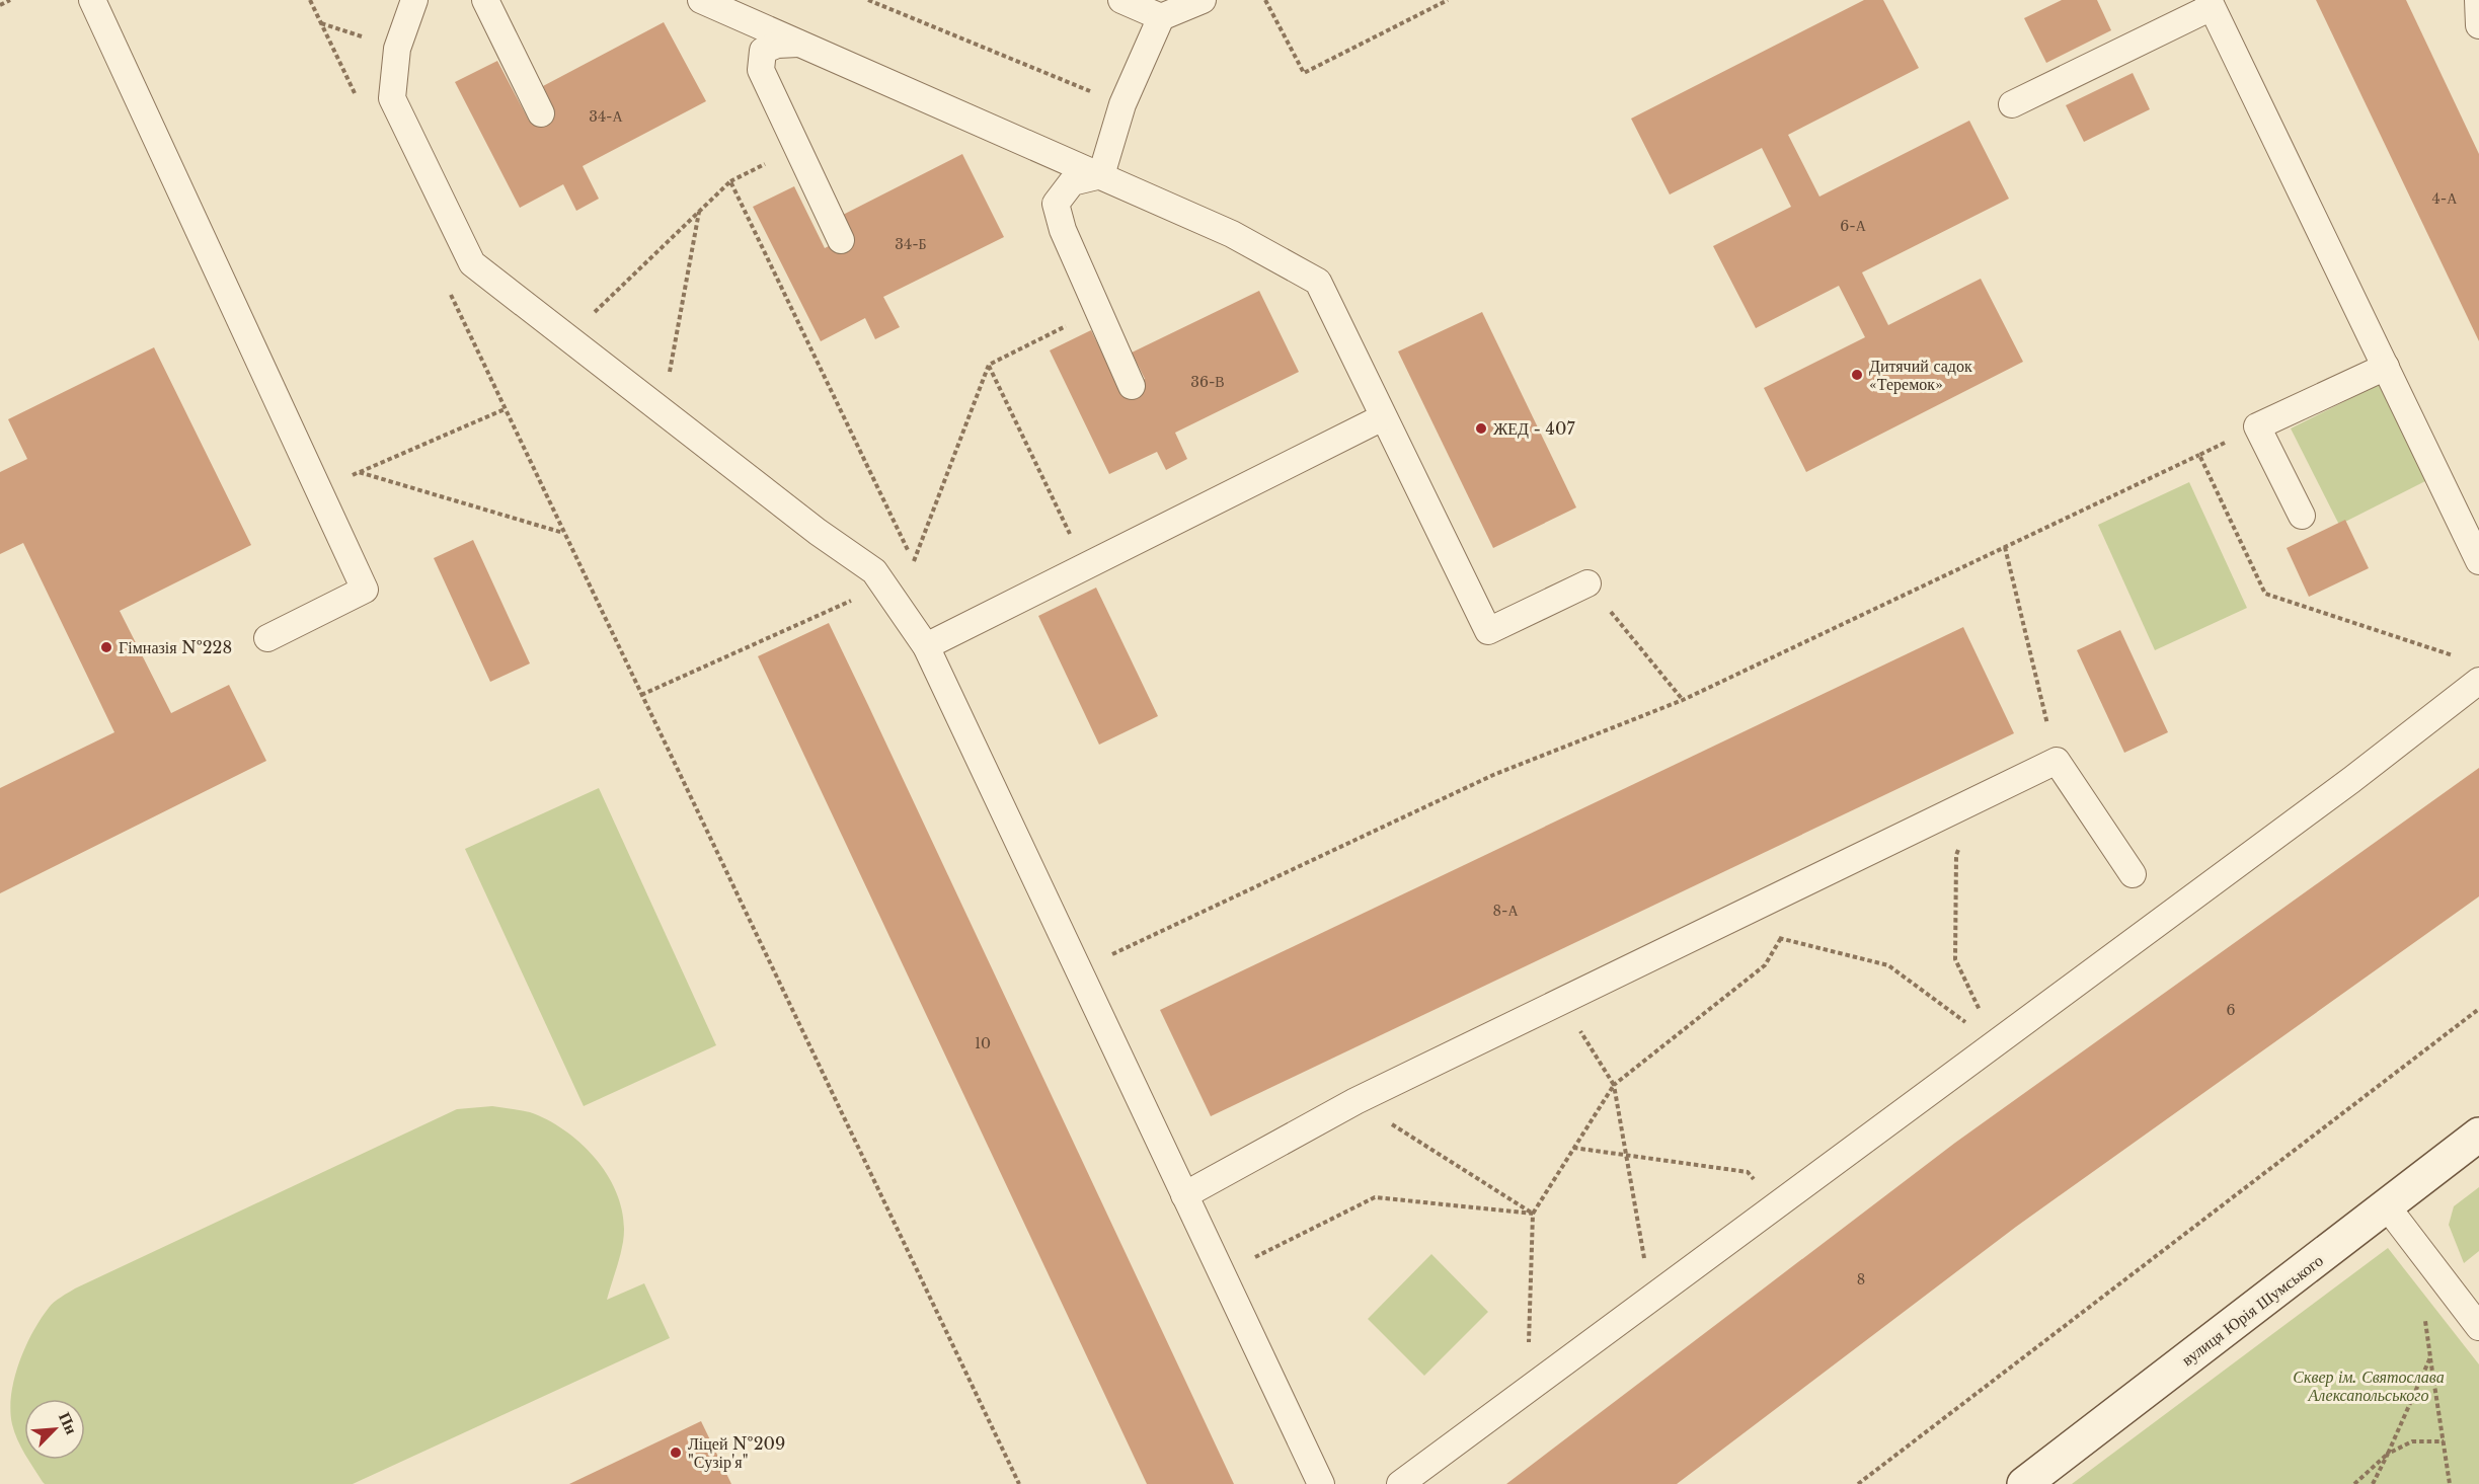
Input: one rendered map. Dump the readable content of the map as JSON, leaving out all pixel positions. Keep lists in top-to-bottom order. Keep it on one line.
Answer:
{"streets":{"street":["вулиця Юрія Шумського"]},"parks":["Сквер ім. Святослава Алексапольського"],"places":["Дитячий садок «Теремок»","ЖЕД - 407","Гімназія №228","Ліцей №209 \"Сузір'я\""],"house_numbers":["34-А","4-А","6-А","34-Б","36-В","8-А","6","10","8"],"north":"top right"}
